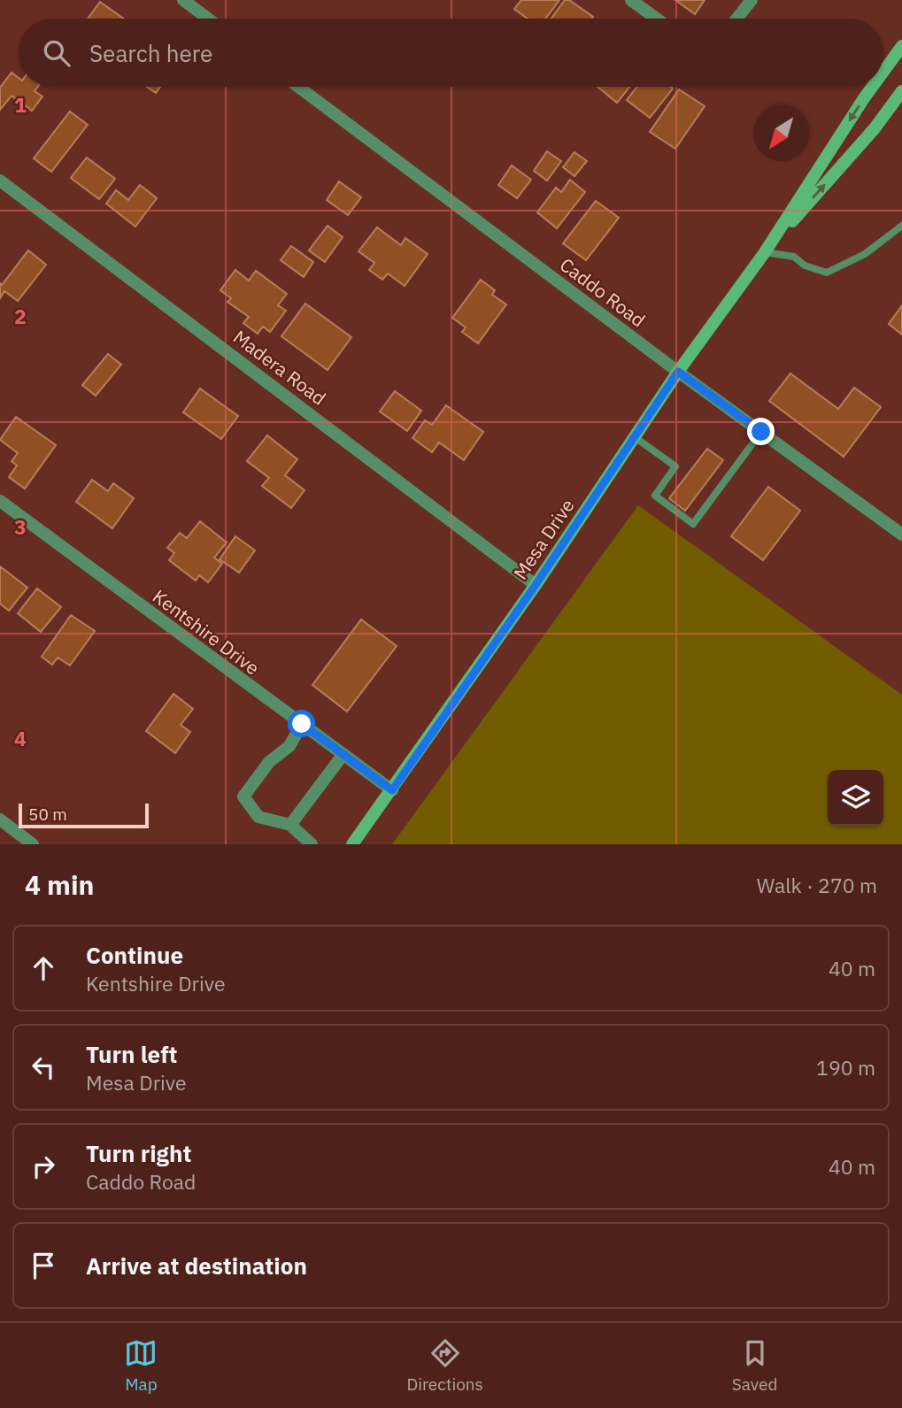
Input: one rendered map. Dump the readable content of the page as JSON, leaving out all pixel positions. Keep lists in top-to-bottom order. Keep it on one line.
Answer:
{"streets":{"main road":["Mesa Drive"],"street":["Caddo Road","Madera Road","Kentshire Drive"]},"crossings":[["Caddo Road","Mesa Drive"],["Madera Road","Mesa Drive"],["Mesa Drive","Kentshire Drive"]],"scale_bar":"50 m","north":"bottom left","page":{"search":"Search here","scale":"50 m","heading":["4 min","Walk · 270 m"],"list":[["Continue","Kentshire Drive","40 m"],["Turn left","Mesa Drive","190 m"],["Turn right","Caddo Road","40 m"],"Arrive at destination"],"nav":["Map","Directions","Saved"]},"grid":{"rows":["1","2","3","4"]}}
